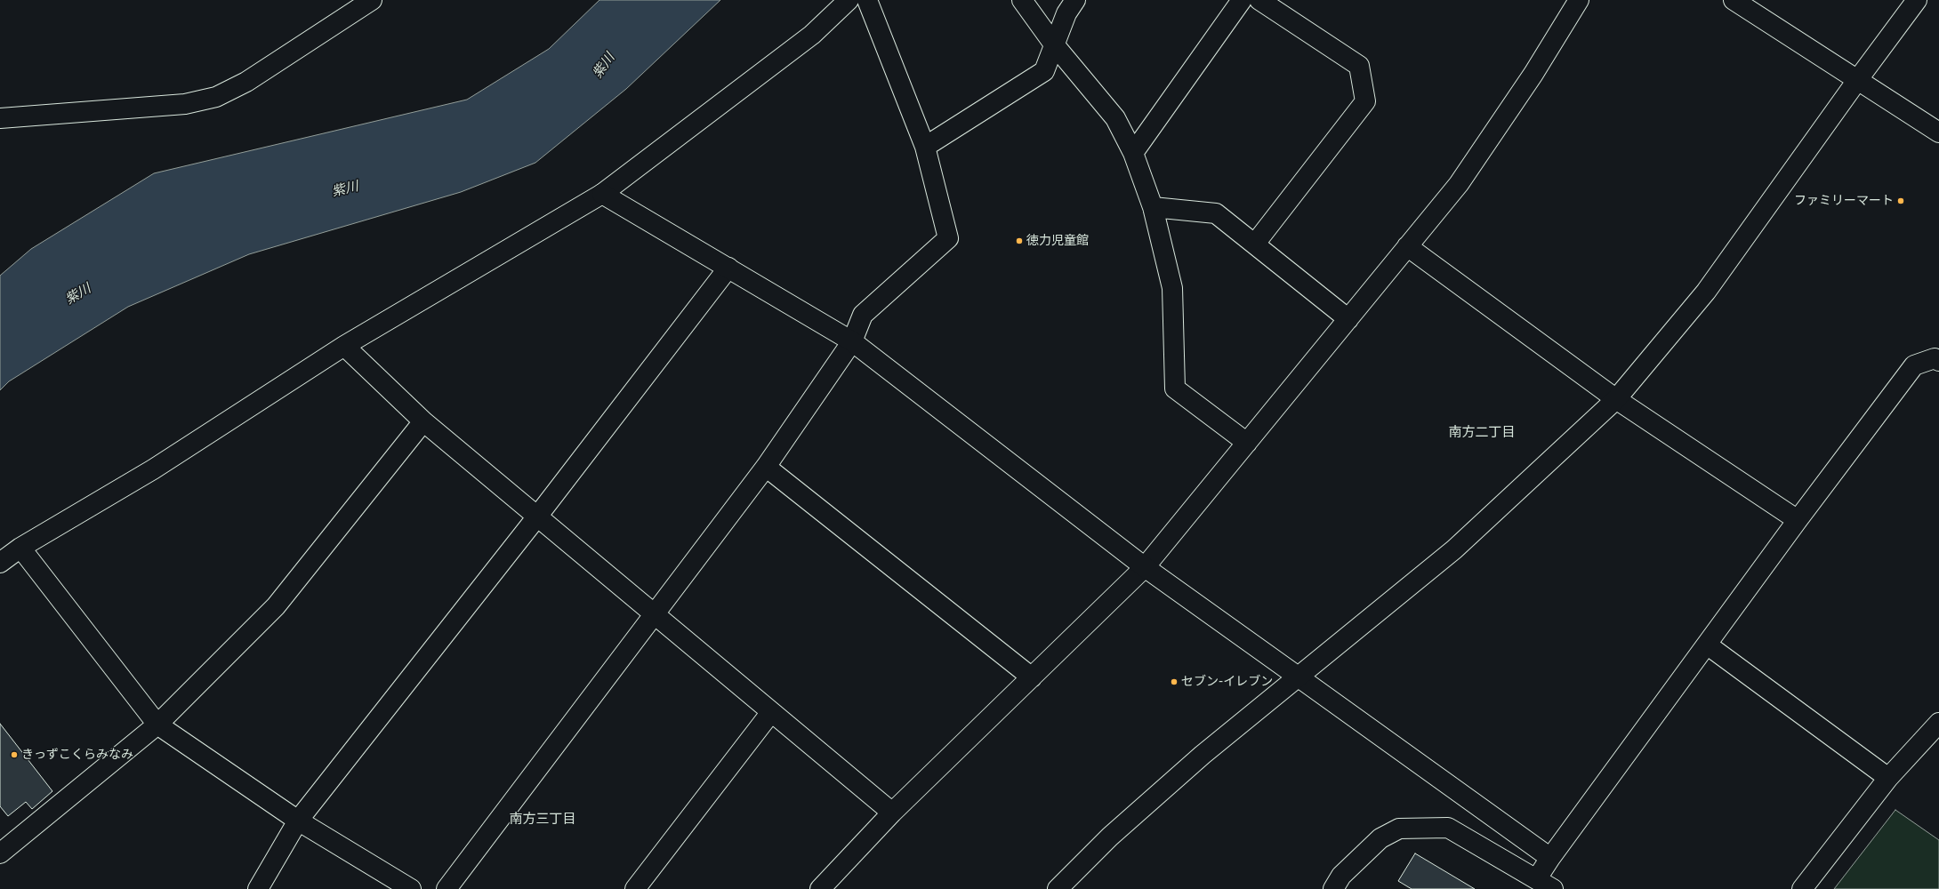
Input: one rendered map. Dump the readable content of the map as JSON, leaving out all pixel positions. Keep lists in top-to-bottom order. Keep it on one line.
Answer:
{"districts":["南方二丁目","南方三丁目"],"water":["紫川"],"places":["ファミリーマート","徳力児童館","セブン-イレブン","きっずこくらみなみ"]}
